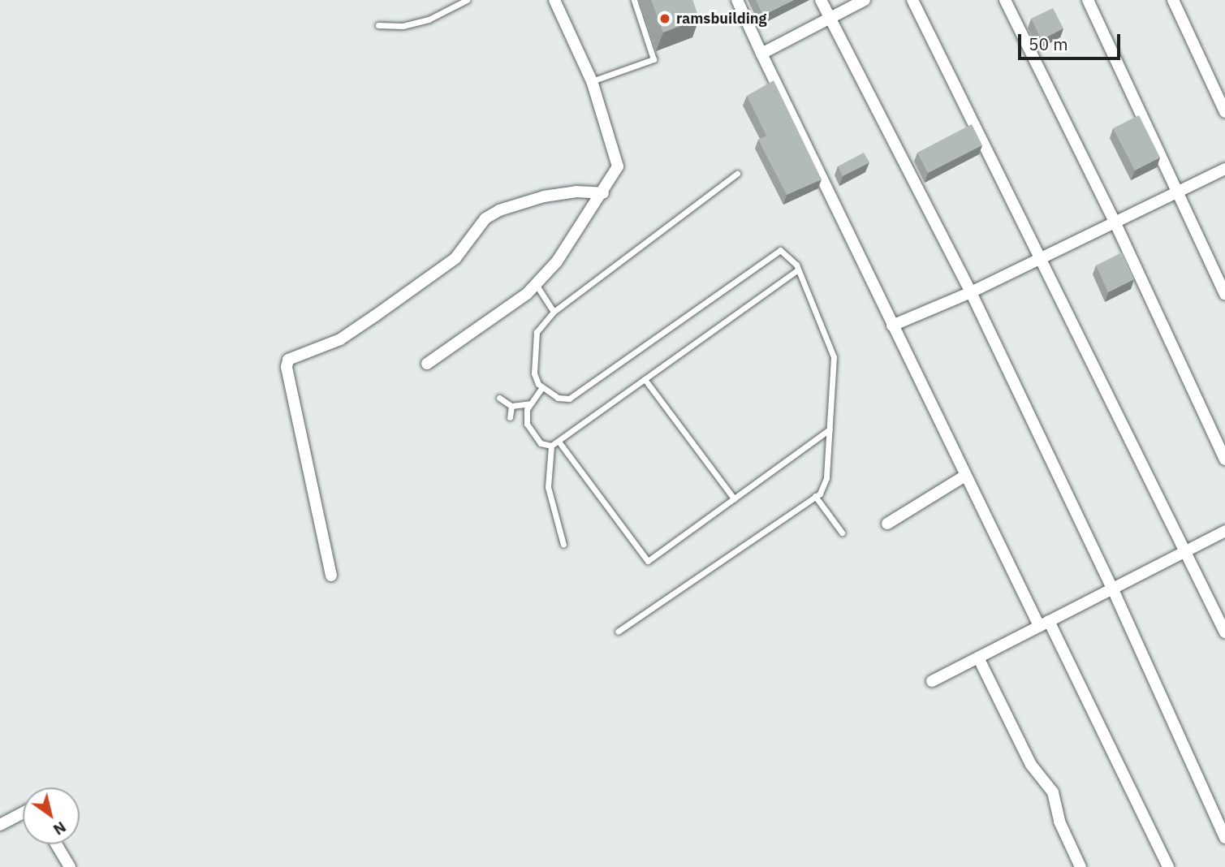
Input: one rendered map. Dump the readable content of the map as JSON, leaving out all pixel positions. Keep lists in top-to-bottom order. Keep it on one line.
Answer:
{"places":["ramsbuilding"],"scale_bar":"50 m","north":"bottom right"}
